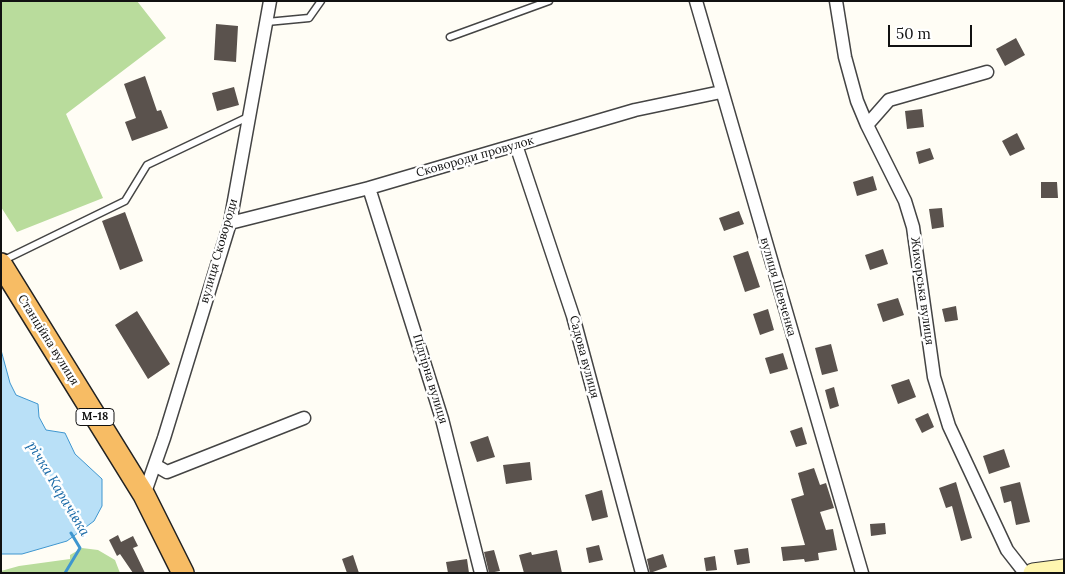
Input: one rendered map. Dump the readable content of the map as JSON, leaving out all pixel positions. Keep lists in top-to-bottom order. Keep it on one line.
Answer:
{"streets":{"highway":["Станційна вулиця","М-18"],"street":["Сковороди провулок","вулиця Сковороди","вулиця Шевченка","Жихорська вулиця","Садова вулиця","Підгірна вулиця"]},"crossings":[["Сковороди провулок","вулиця Сковороди"],["Сковороди провулок","вулиця Шевченка"],["Сковороди провулок","Садова вулиця"],["Сковороди провулок","Підгірна вулиця"],["вулиця Сковороди","Станційна вулиця"]],"water":["річка Карачівка"],"scale_bar":"50 m"}
